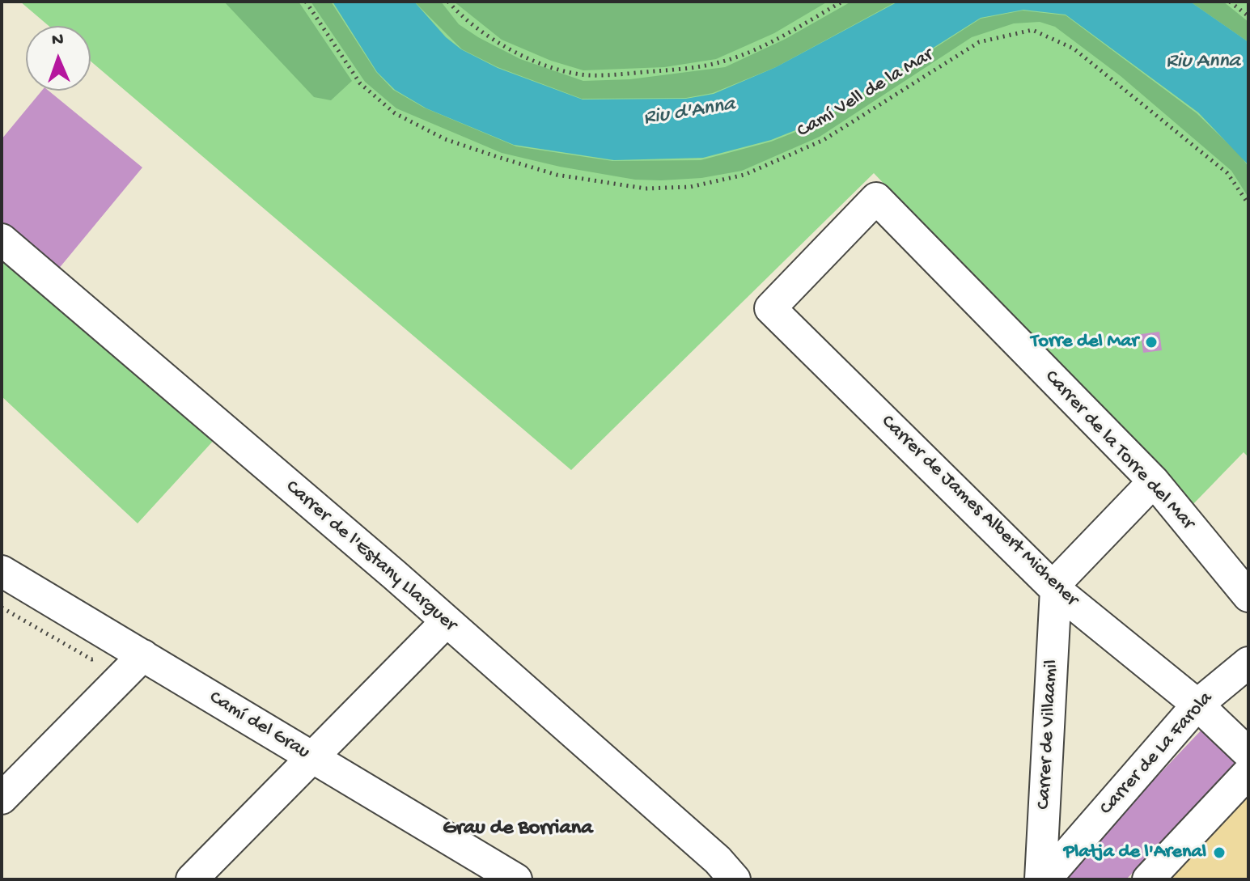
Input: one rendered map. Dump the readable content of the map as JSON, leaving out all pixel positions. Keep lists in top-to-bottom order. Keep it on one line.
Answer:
{"streets":{"street":["Carrer de la Torre del Mar","Carrer de James Albert Michener","Carrer de l'Estany Llarguer","Camí del Grau","Carrer de Villaamil","Carrer de La Farola"],"path":["Camí Vell de la Mar"]},"crossings":[["Carrer de la Torre del Mar","Carrer de James Albert Michener"],["Carrer de James Albert Michener","Carrer de Villaamil"],["Carrer de James Albert Michener","Carrer de La Farola"],["Carrer de Villaamil","Carrer de La Farola"]],"districts":["Grau de Borriana"],"water":["Riu Anna","Riu d'Anna"],"places":["Torre del Mar","Platja de l'Arenal"],"north":"top"}
